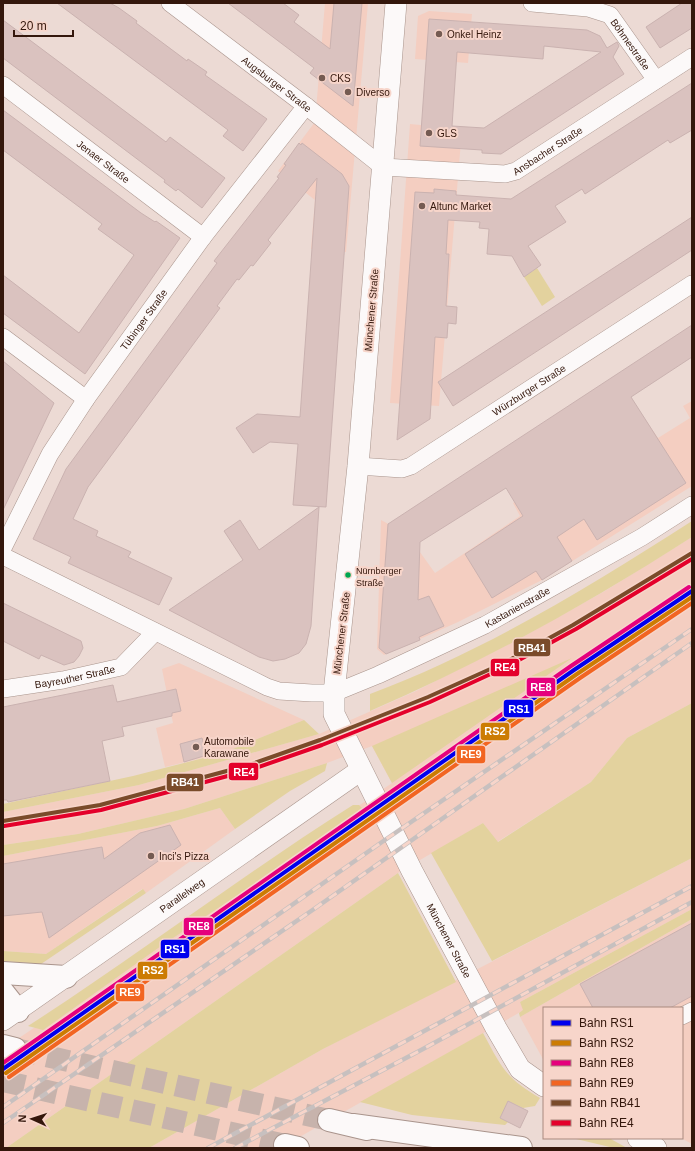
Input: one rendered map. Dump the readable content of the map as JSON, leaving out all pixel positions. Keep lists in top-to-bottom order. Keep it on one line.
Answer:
{"streets":{"street":["Böhmestraße","Augsburger Straße","Ansbacher Straße","Jenaer Straße","Münchener Straße","Tübinger Straße","Würzburger Straße","Kastanienstraße","Bayreuther Straße","Parallelweg"]},"crossings":[["Böhmestraße","Ansbacher Straße"],["Augsburger Straße","Ansbacher Straße"],["Augsburger Straße","Münchener Straße"],["Augsburger Straße","Tübinger Straße"],["Ansbacher Straße","Münchener Straße"],["Jenaer Straße","Tübinger Straße"],["Münchener Straße","Würzburger Straße"],["Münchener Straße","Kastanienstraße"],["Münchener Straße","Parallelweg"]],"places":["Onkel Heinz","CKS","Diverso","GLS","Altunc Market","Nürnberger Straße","Automobile Karawane","Inci's Pizza"],"lines":["rail line RB41","rail line RE4","rail line RE8","rail line RS1","rail line RS2","rail line RE9"],"legend":["Bahn RS1","Bahn RS2","Bahn RE8","Bahn RE9","Bahn RB41","Bahn RE4"],"scale_bar":"20 m","north":"left"}
